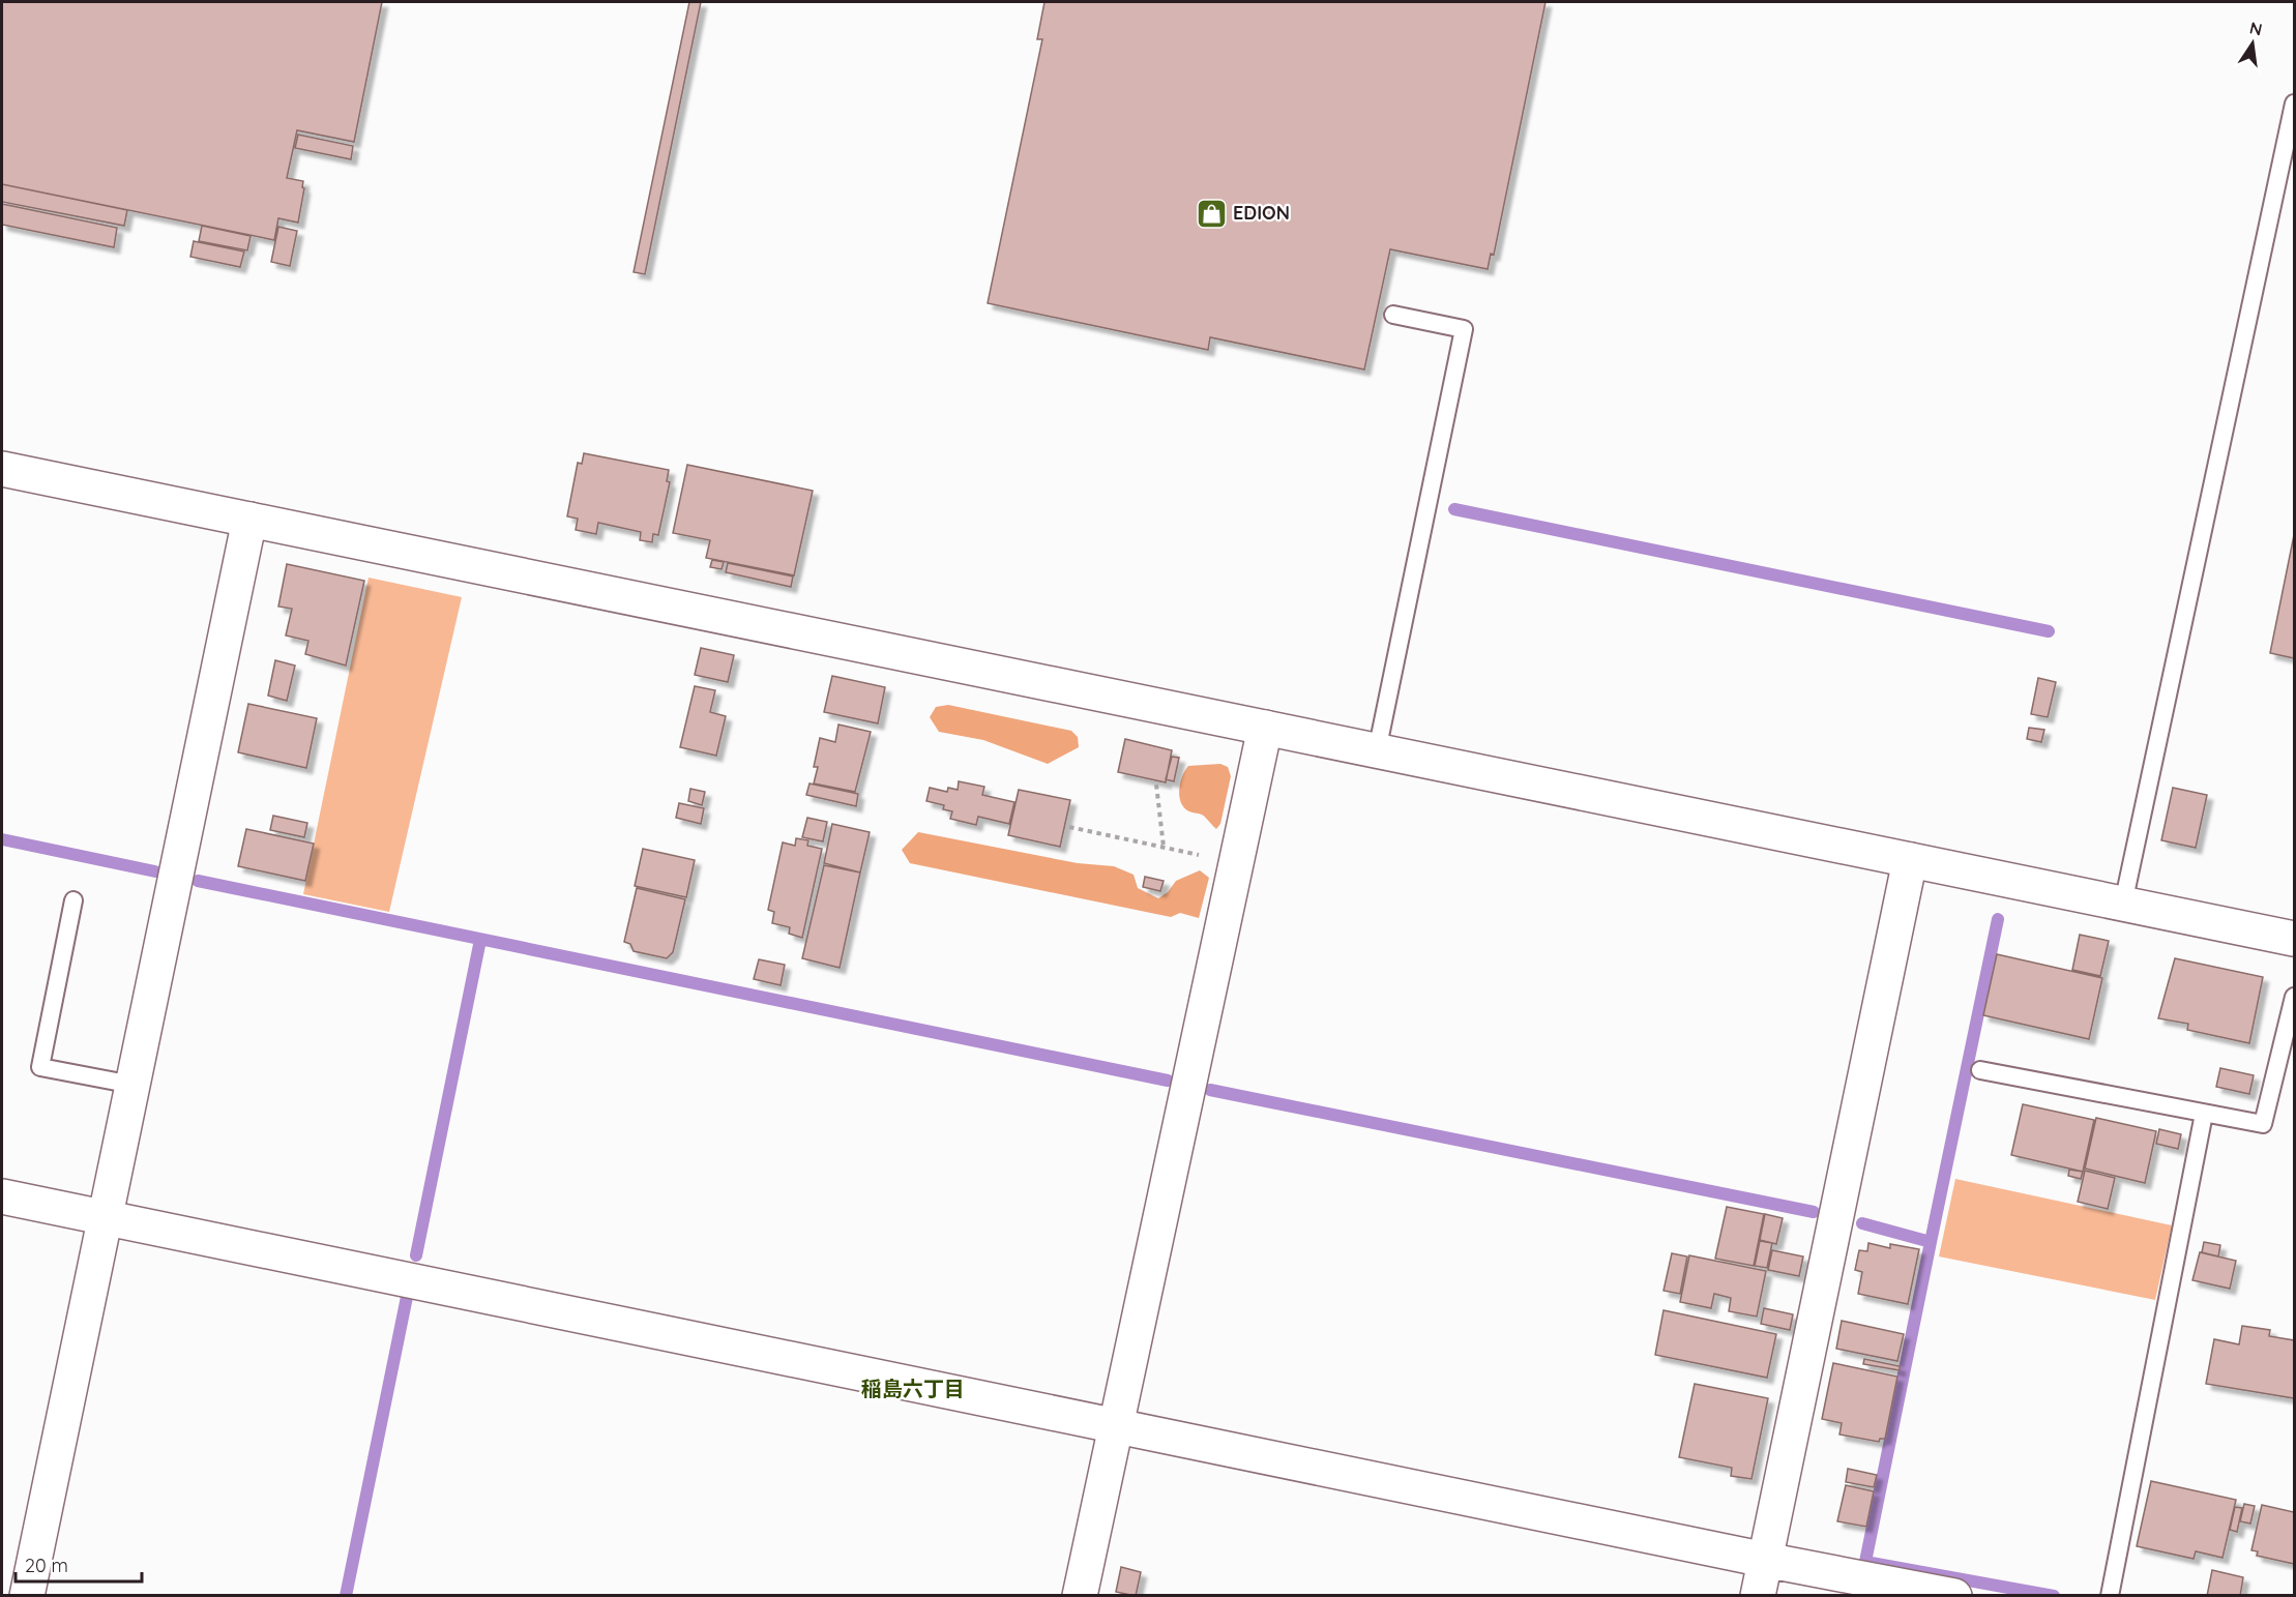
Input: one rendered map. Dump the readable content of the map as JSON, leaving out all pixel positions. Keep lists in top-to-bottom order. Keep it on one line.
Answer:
{"districts":["稲島六丁目"],"places":{"shop":["EDION"]},"scale_bar":"20 m","north":"top"}
